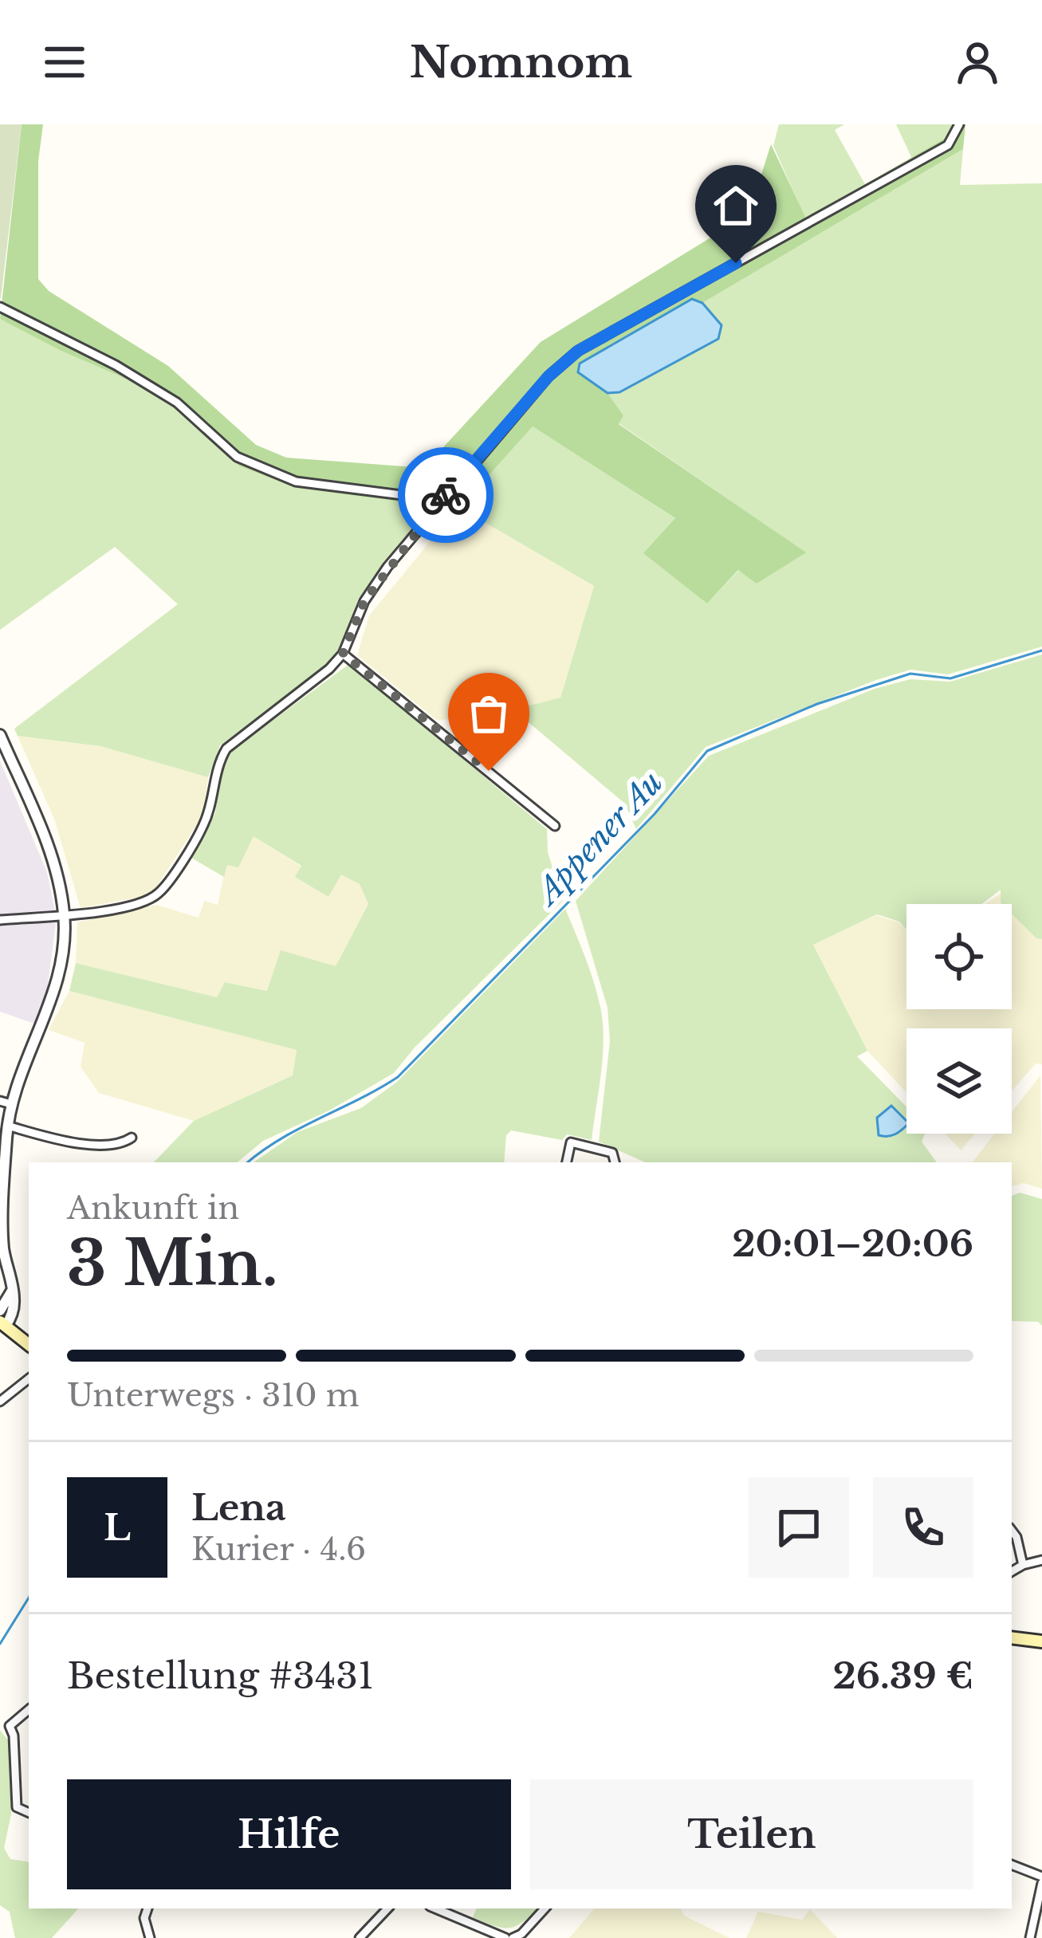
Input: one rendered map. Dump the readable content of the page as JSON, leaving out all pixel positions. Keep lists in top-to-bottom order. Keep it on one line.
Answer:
{"water":["Appener Au"],"page":{"header":"Nomnom","heading":["3 Min.","Ankunft in","20:01–20:06"],"panel":["Lena","Kurier · 4.6","Bestellung #3431","26.39 €"],"bar":"Unterwegs · 310 m","round":"L","buttons":["Hilfe","Teilen"]}}
